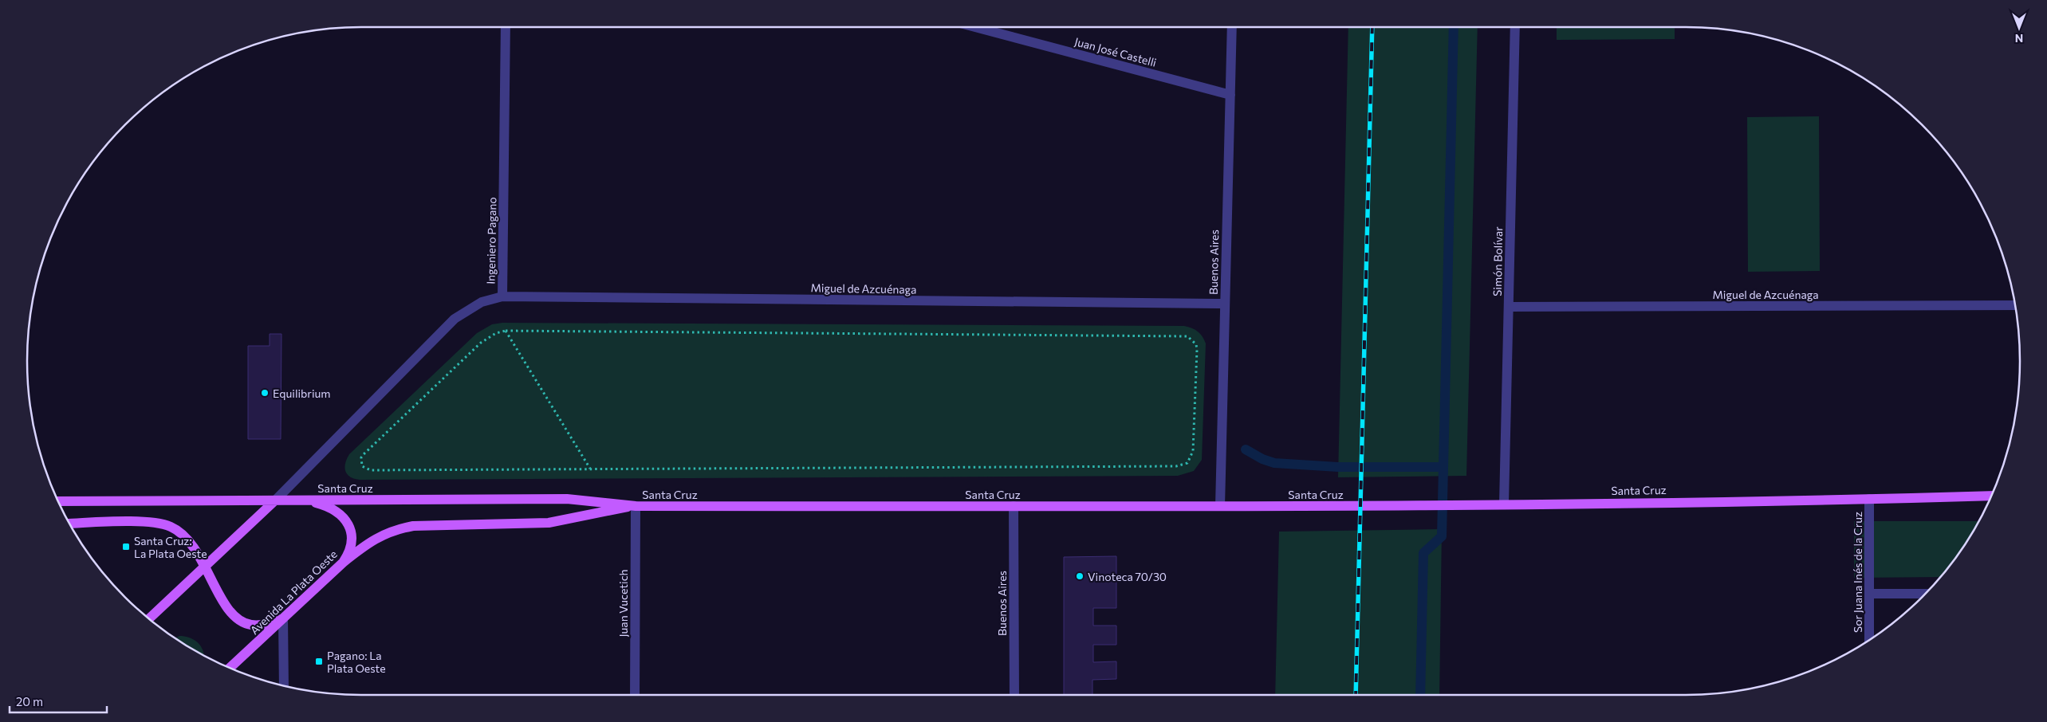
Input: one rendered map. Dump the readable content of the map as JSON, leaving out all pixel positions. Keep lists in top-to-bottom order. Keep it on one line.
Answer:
{"streets":{"main road":["Santa Cruz","Avenida La Plata Oeste"],"street":["Juan José Castelli","Ingeniero Pagano","Simón Bolívar","Buenos Aires","Miguel de Azcuénaga","Sor Juana Inés de la Cruz","Juan Vucetich"]},"crossings":[["Juan José Castelli","Buenos Aires"],["Ingeniero Pagano","Miguel de Azcuénaga"],["Ingeniero Pagano","Santa Cruz"],["Ingeniero Pagano","Avenida La Plata Oeste"],["Simón Bolívar","Miguel de Azcuénaga"],["Simón Bolívar","Santa Cruz"],["Buenos Aires","Miguel de Azcuénaga"],["Buenos Aires","Santa Cruz"],["Santa Cruz","Sor Juana Inés de la Cruz"],["Santa Cruz","Avenida La Plata Oeste"],["Santa Cruz","Juan Vucetich"]],"places":{"other":["Equilibrium","Vinoteca 70/30"],"transit":["Santa Cruz: La Plata Oeste","Pagano: La Plata Oeste"]},"scale_bar":"20 m","north":"bottom"}
